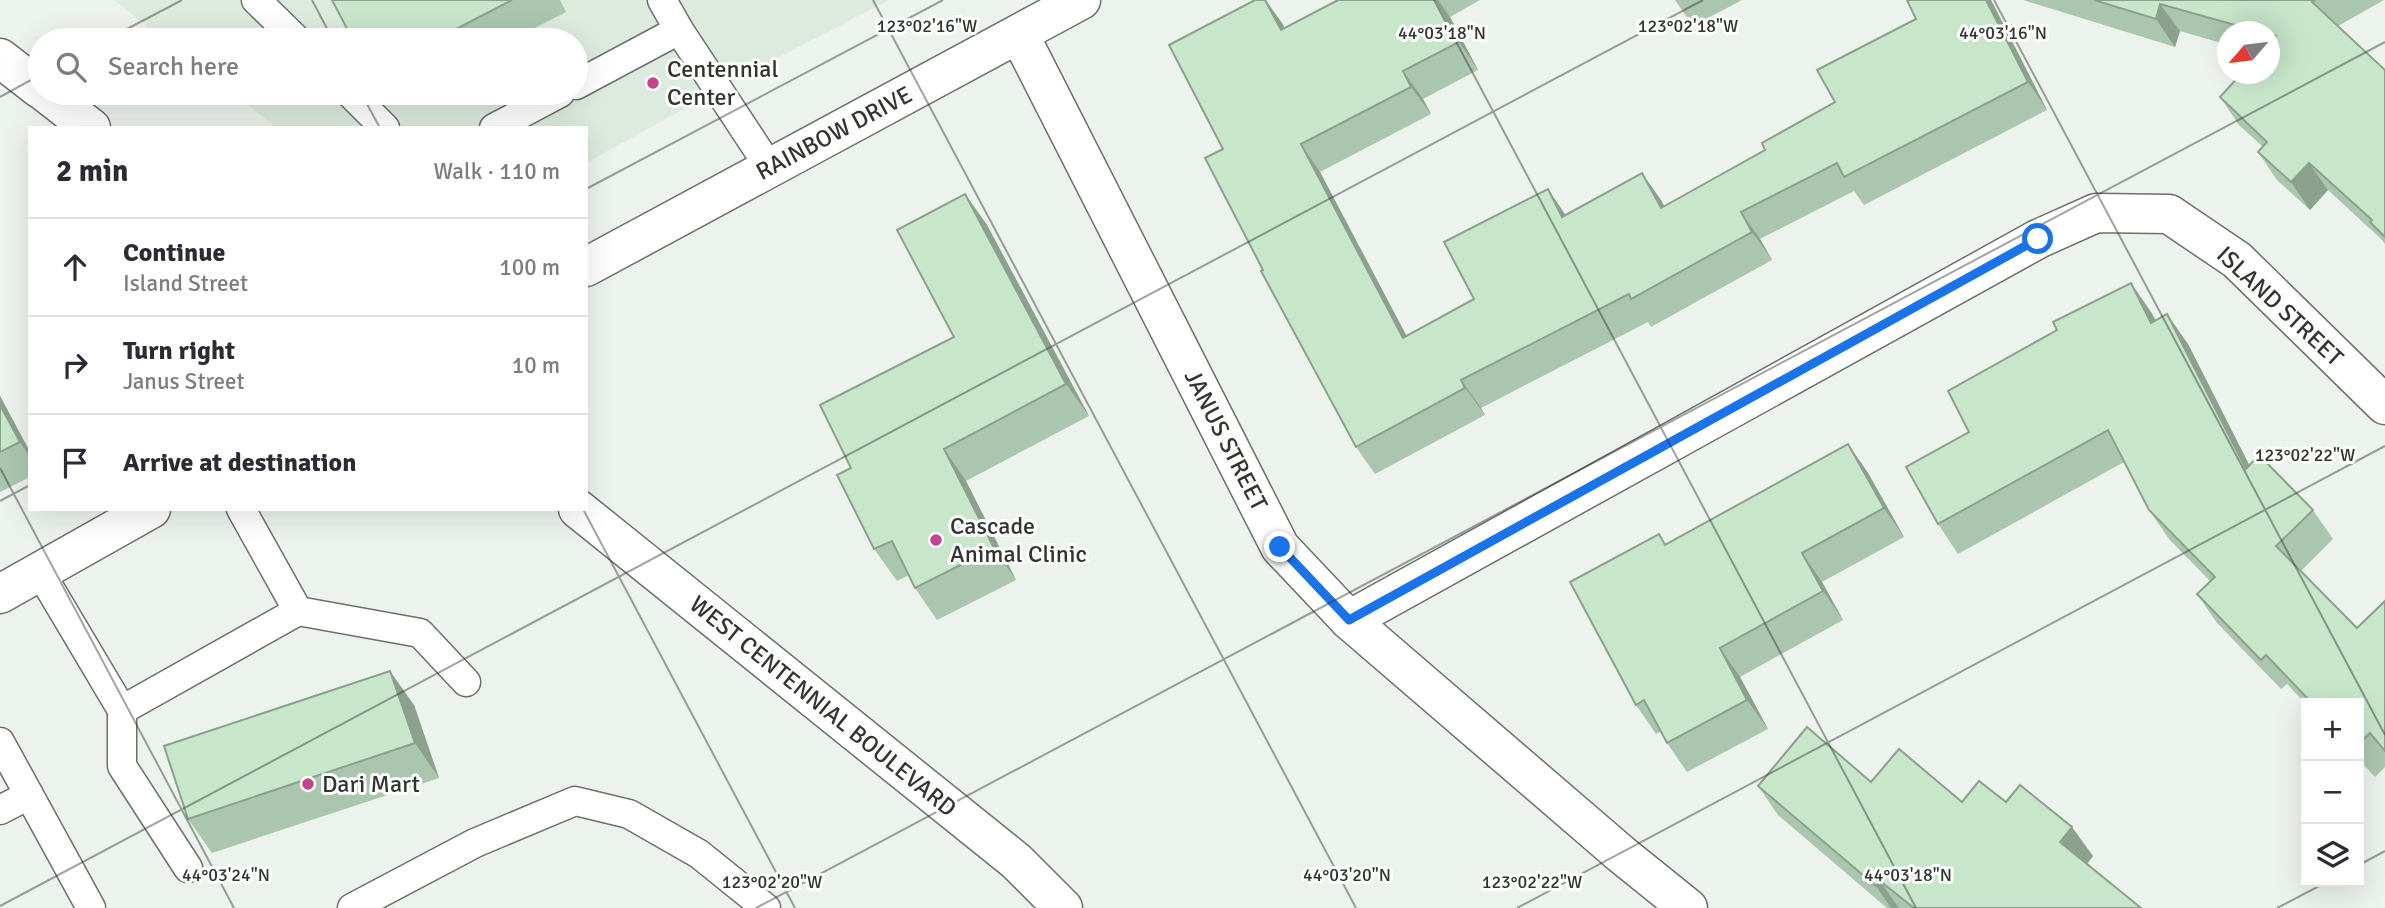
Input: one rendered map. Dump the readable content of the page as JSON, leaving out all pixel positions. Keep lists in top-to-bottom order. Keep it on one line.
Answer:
{"streets":{"street":["RAINBOW DRIVE","ISLAND STREET","JANUS STREET","WEST CENTENNIAL BOULEVARD"]},"crossings":[["RAINBOW DRIVE","JANUS STREET"],["ISLAND STREET","JANUS STREET"]],"places":["Centennial Center","Cascade Animal Clinic","Dari Mart"],"north":"bottom left","page":{"search":"Search here","heading":["2 min","Walk · 110 m"],"list":[["Continue","Island Street","100 m"],["Turn right","Janus Street","10 m"],"Arrive at destination"],"map_buttons":["+","−"]},"coordinates":["123°02'16\"W","123°02'18\"W","44°03'18\"N","44°03'16\"N","123°02'22\"W","44°03'24\"N","44°03'20\"N","123°02'20\"W"]}
